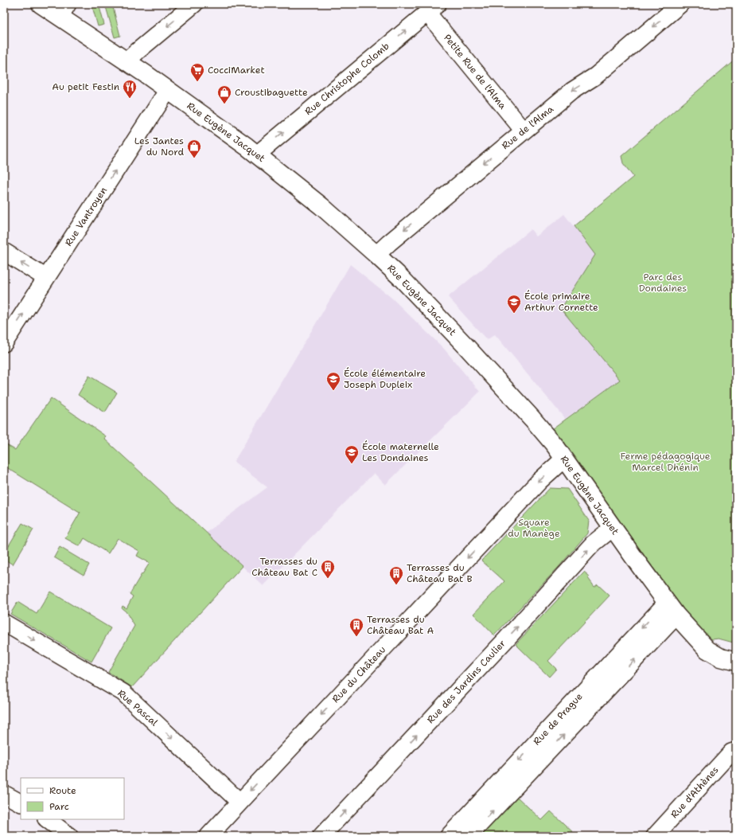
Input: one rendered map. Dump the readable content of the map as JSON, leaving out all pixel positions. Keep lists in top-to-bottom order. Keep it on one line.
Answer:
{"streets":{"street":["Petite Rue de l'Alma","Rue Christophe Colomb","Rue de l'Alma","Rue Eugène Jacquet","Rue Vantroyen","Rue du Château","Rue des Jardins Caulier","Rue Pascal","Rue de Prague","Rue d'Athènes"]},"crossings":[["Petite Rue de l'Alma","Rue Christophe Colomb"],["Petite Rue de l'Alma","Rue de l'Alma"],["Rue Christophe Colomb","Rue Eugène Jacquet"],["Rue de l'Alma","Rue Eugène Jacquet"],["Rue Eugène Jacquet","Rue Vantroyen"],["Rue Eugène Jacquet","Rue du Château"],["Rue Eugène Jacquet","Rue des Jardins Caulier"],["Rue Eugène Jacquet","Rue de Prague"],["Rue du Château","Rue Pascal"]],"one_way":["Rue Christophe Colomb","Rue de l'Alma","Rue Vantroyen","Rue du Château","Rue des Jardins Caulier","Rue Pascal"],"parks":["Parc des Dondaines","Ferme pédagogique Marcel Dhénin","Square du Manège"],"places":{"supermarket":["CocciMarket"],"restaurant":["Au petit Festin"],"shop":["Croustibaguette","Les Jantes du Nord"],"school or university":["École primaire Arthur Cornette","École élémentaire Joseph Dupleix","École maternelle Les Dondaines"],"building":["Terrasses du Château Bat C","Terrasses du Château Bat B","Terrasses du Château Bat A"]},"legend":["Route","Parc"]}
